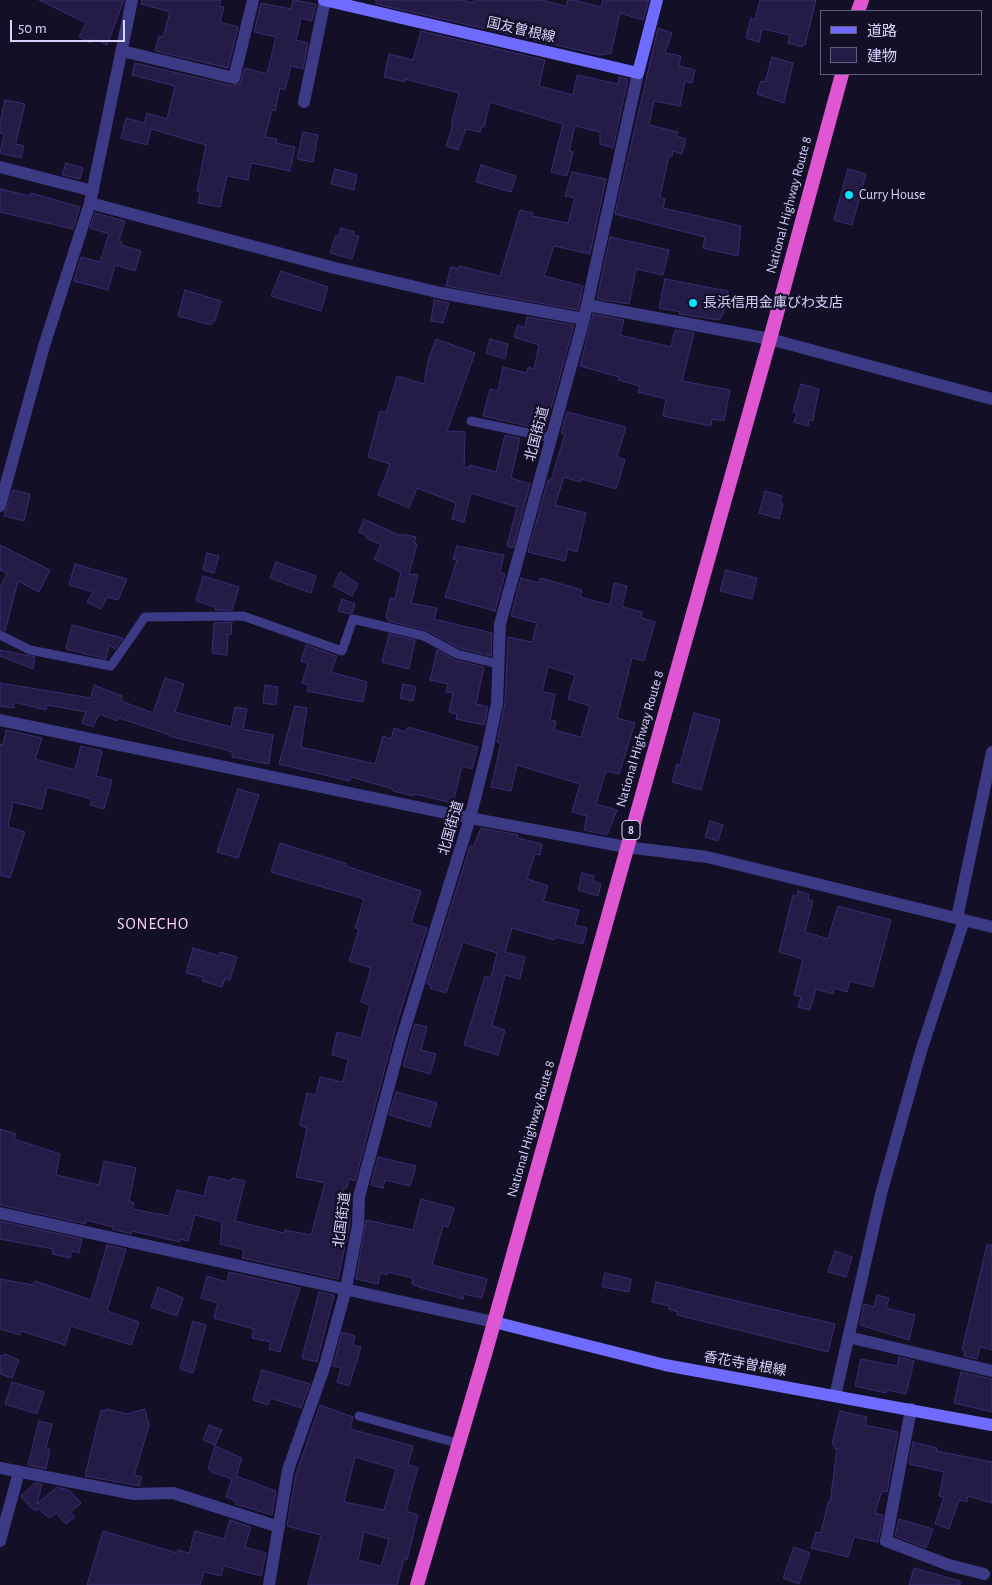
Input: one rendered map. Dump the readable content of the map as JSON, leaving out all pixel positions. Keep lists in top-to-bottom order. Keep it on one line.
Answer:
{"streets":{"highway":["National Highway Route 8","8"],"main road":["国友曽根線","香花寺曽根線"],"street":["北国街道"]},"crossings":[["国友曽根線","北国街道"],["National Highway Route 8","香花寺曽根線"]],"districts":["SONECHO"],"places":["Curry House","長浜信用金庫びわ支店"],"legend":["道路","建物"],"scale_bar":"50 m"}
